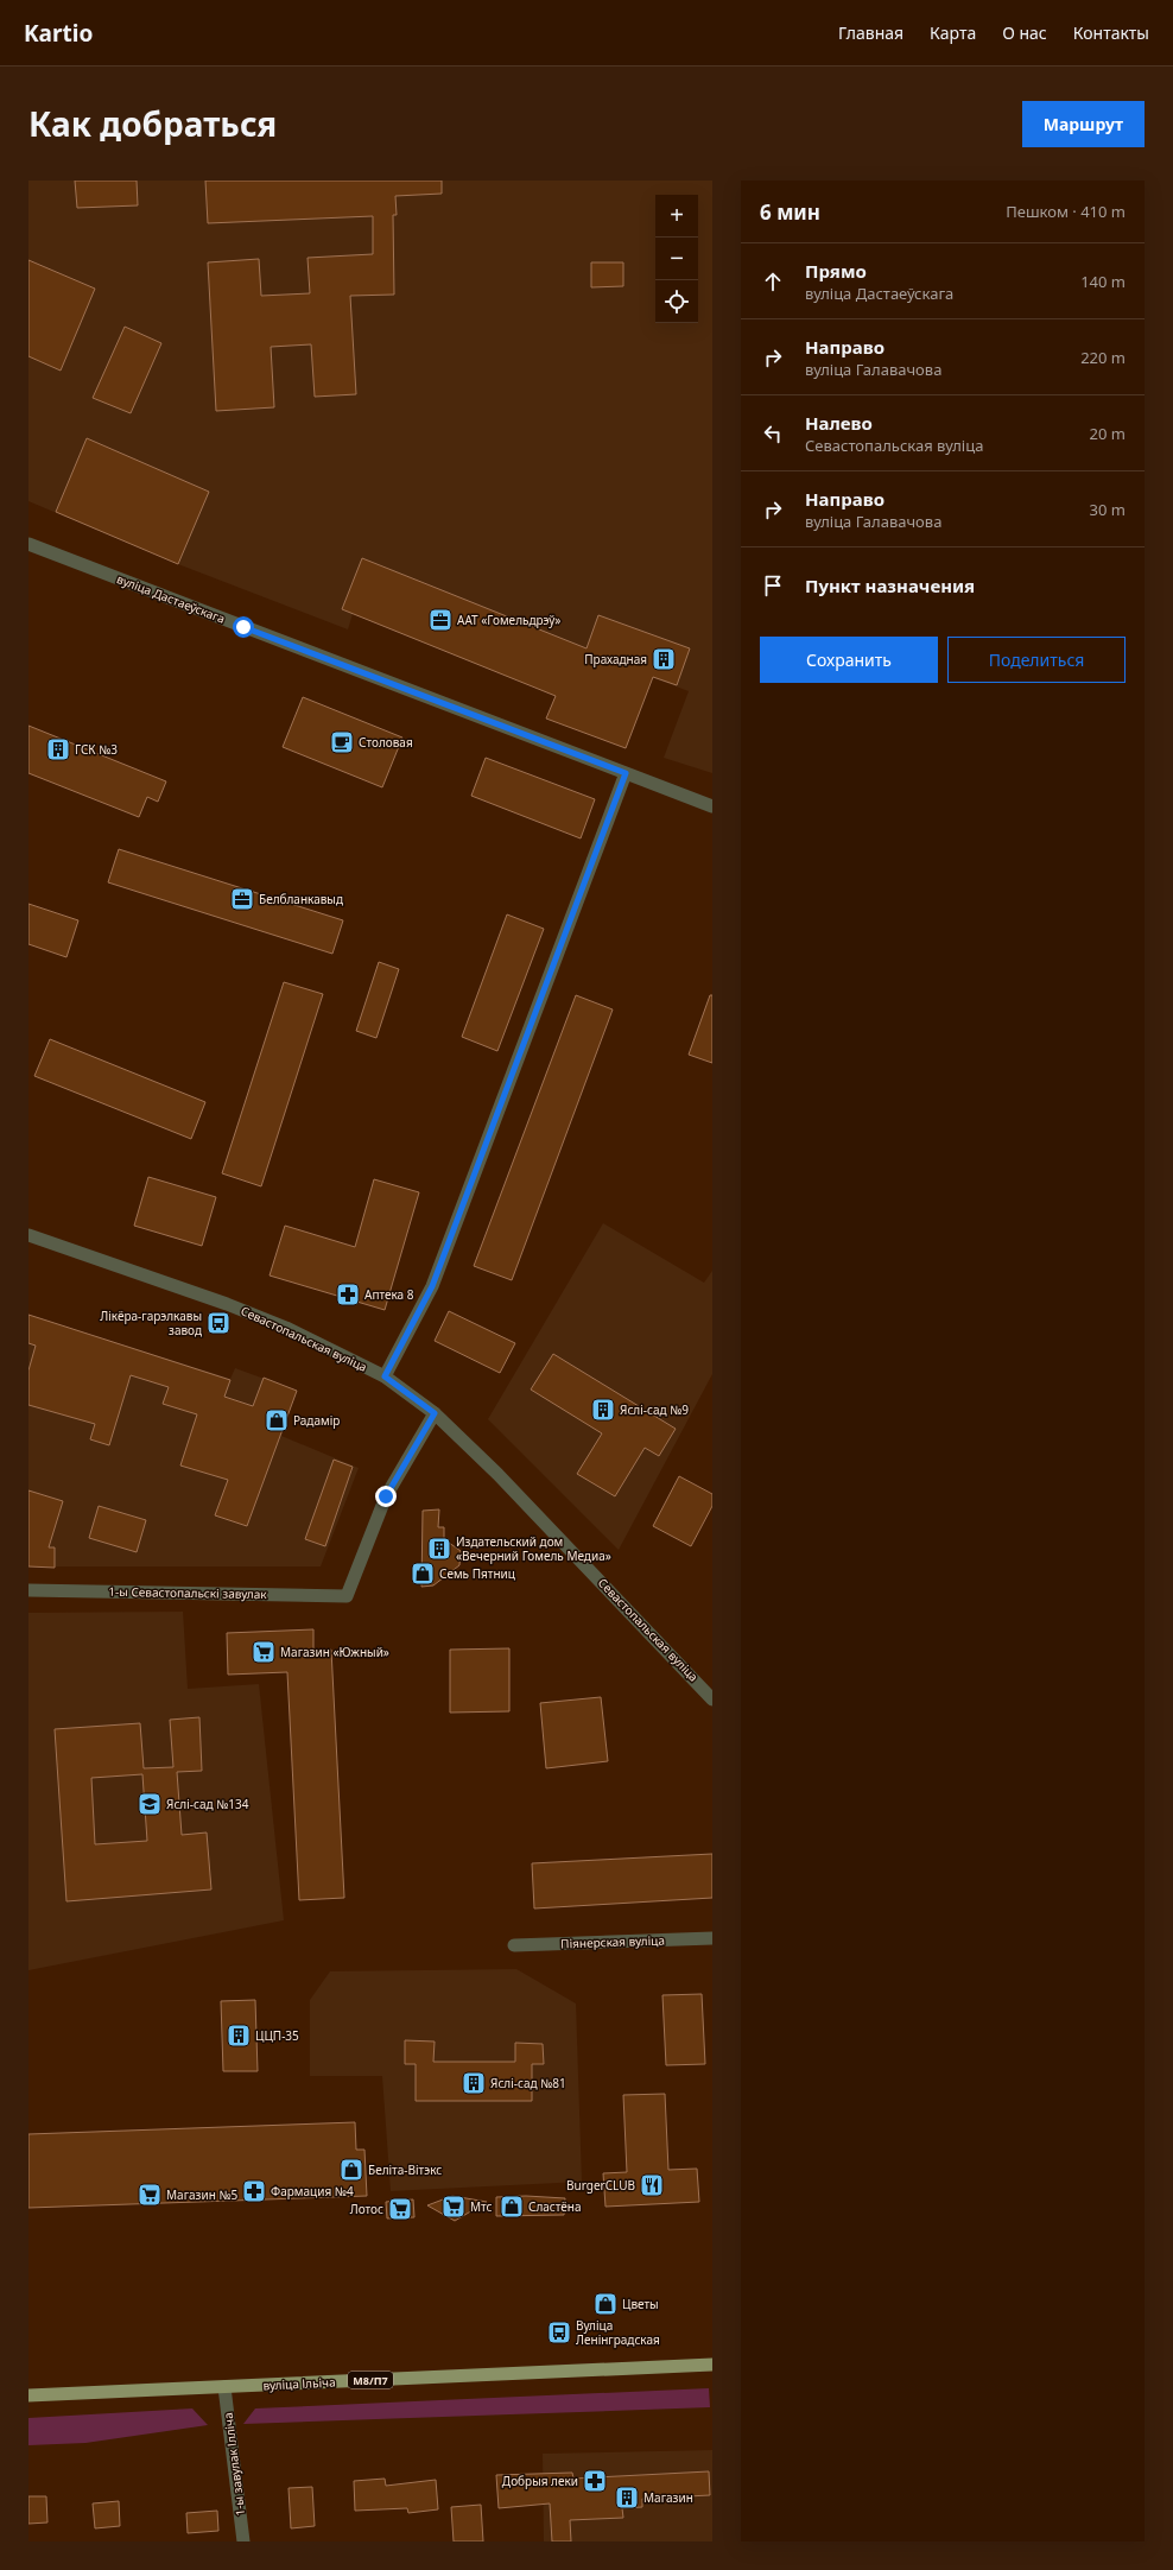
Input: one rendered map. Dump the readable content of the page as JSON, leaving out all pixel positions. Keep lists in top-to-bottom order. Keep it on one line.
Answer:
{"streets":{"main road":["М8/П7","вуліца Ільіча"],"street":["вуліца Дастаеўскага","Севастопальская вуліца","1-ы Севастопальскі завулак","Піянерская вуліца","1-ы завулак Ілліча"]},"crossings":[["Севастопальская вуліца","1-ы Севастопальскі завулак"],["вуліца Ільіча","1-ы завулак Ілліча"]],"places":{"office":["ААТ «Гомельдрэў»","Белбланкавыд"],"building":["Прахадная","ГСК №3","Яслі-сад №9","Издательский дом «Вечерний Гомель Медиа»","ЦЦП-35","Яслі-сад №81","Магазин"],"cafe":["Столовая"],"pharmacy":["Аптека 8","Фармация №4","Добрыя леки"],"bus stop":["Лікёра-гарэлкавы завод","Вуліца Ленінградская"],"shop":["Радамір","Семь Пятниц","Беліта-Вітэкс","Сластёна","Цветы"],"supermarket":["Магазин «Южный»","Магазин №5","Мтс","Лотос"],"school or university":["Яслі-сад №134"],"restaurant":["BurgerCLUB"]},"page":{"header":"Kartio","nav":["Главная","Карта","О нас","Контакты"],"title":"Как добраться","buttons":["Маршрут",["Сохранить","Поделиться"]],"heading":["6 мин","Пешком · 410 m"],"map_buttons":["+","−"],"list":[["Прямо","вуліца Дастаеўскага","140 m"],["Направо","вуліца Галавачова","220 m"],["Налево","Севастопальская вуліца","20 m"],["Направо","вуліца Галавачова","30 m"],"Пункт назначения"]}}
